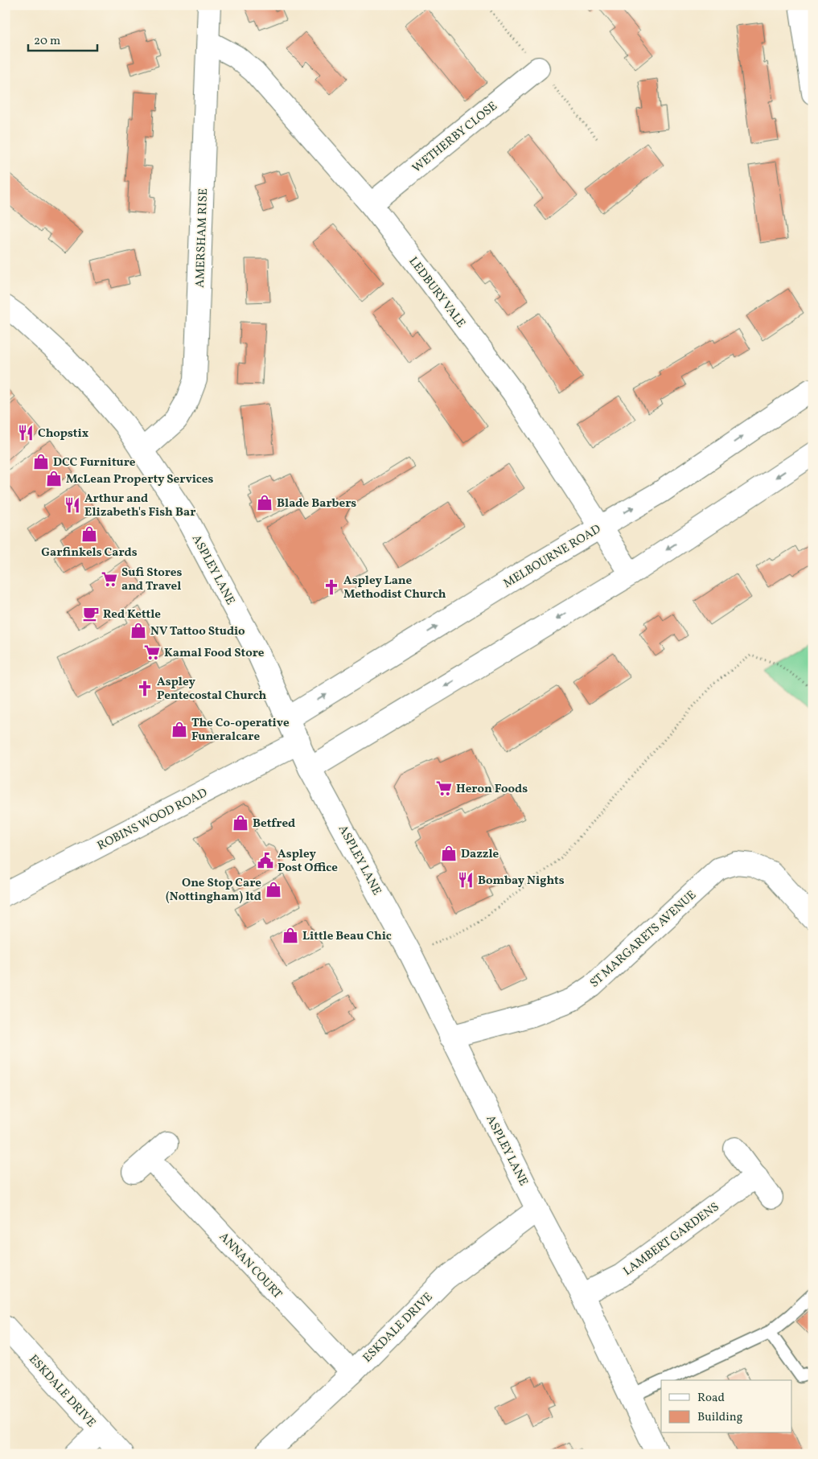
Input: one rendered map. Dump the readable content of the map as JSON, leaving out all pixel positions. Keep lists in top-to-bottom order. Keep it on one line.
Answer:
{"streets":{"street":["WETHERBY CLOSE","AMERSHAM RISE","LEDBURY VALE","MELBOURNE ROAD","ASPLEY LANE","ROBINS WOOD ROAD","ST MARGARETS AVENUE","LAMBERT GARDENS","ANNAN COURT","ESKDALE DRIVE"]},"crossings":[["WETHERBY CLOSE","LEDBURY VALE"],["AMERSHAM RISE","LEDBURY VALE"],["AMERSHAM RISE","ASPLEY LANE"],["LEDBURY VALE","MELBOURNE ROAD"],["MELBOURNE ROAD","ASPLEY LANE"],["ASPLEY LANE","ROBINS WOOD ROAD"],["ASPLEY LANE","ST MARGARETS AVENUE"],["ASPLEY LANE","LAMBERT GARDENS"],["ASPLEY LANE","ESKDALE DRIVE"],["ANNAN COURT","ESKDALE DRIVE"]],"places":{"restaurant":["Chopstix","Arthur and Elizabeth's Fish Bar","Bombay Nights"],"shop":["DCC Furniture","McLean Property Services","Blade Barbers","Garfinkels Cards","NV Tattoo Studio","The Co-operative Funeralcare","Betfred","Dazzle","One Stop Care (Nottingham) ltd","Little Beau Chic"],"supermarket":["Sufi Stores and Travel","Kamal Food Store","Heron Foods"],"church":["Aspley Lane Methodist Church","Aspley Pentecostal Church"],"cafe":["Red Kettle"],"public building":["Aspley Post Office"]},"legend":["Road","Building"],"scale_bar":"20 m"}
